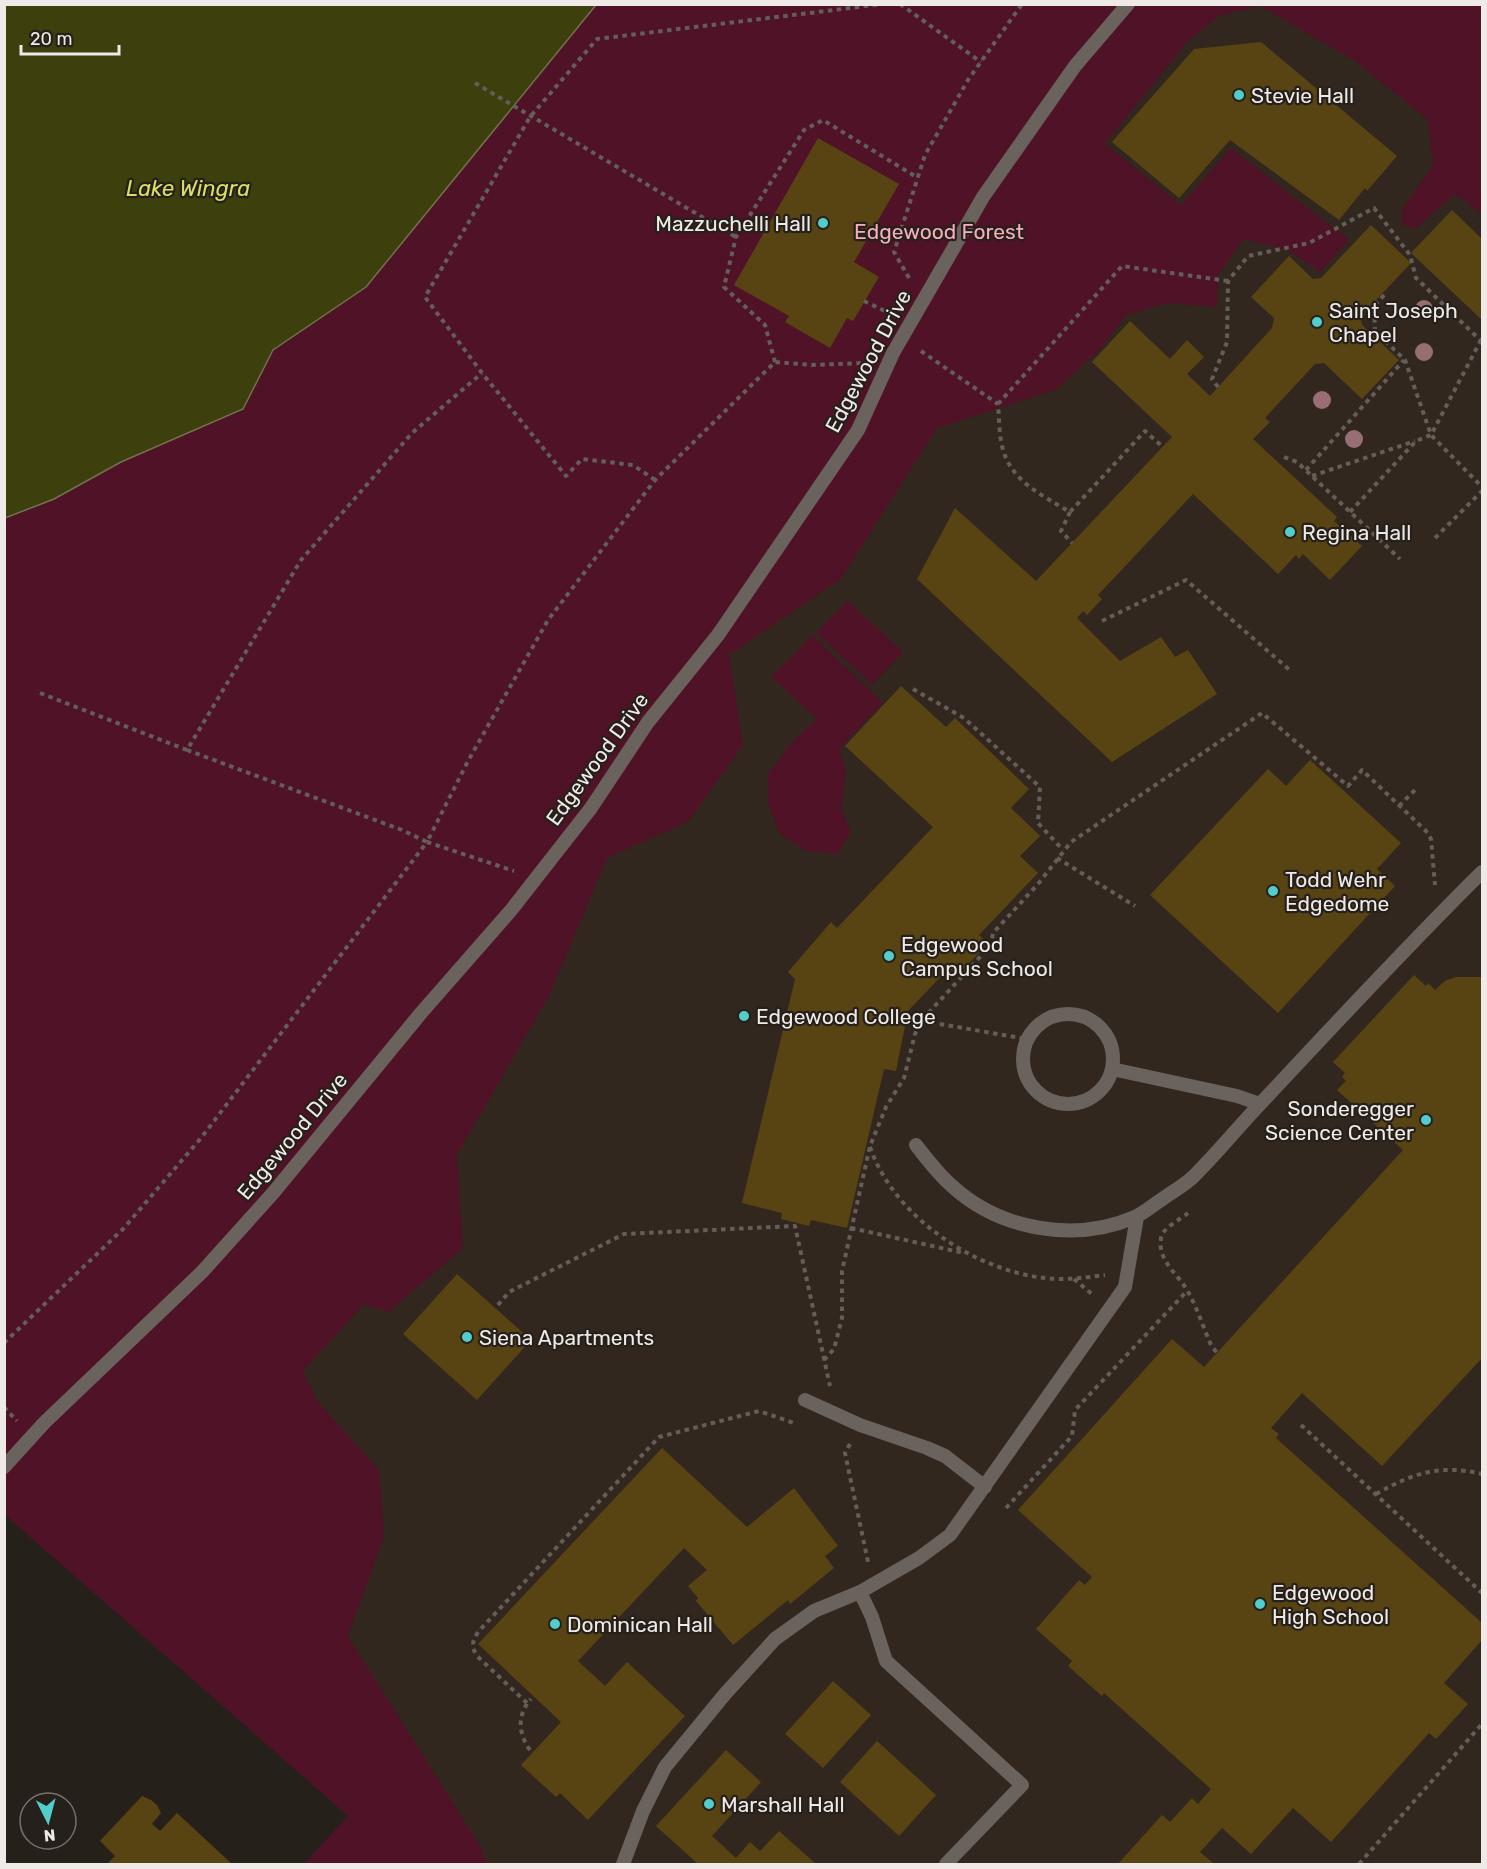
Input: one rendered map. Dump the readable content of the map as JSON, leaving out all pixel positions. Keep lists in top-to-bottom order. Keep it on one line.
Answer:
{"streets":{"lane":["Edgewood Drive"]},"water":["Lake Wingra"],"parks":["Edgewood Forest"],"places":["Stevie Hall","Mazzuchelli Hall","Saint Joseph Chapel","Regina Hall","Todd Wehr Edgedome","Edgewood Campus School","Edgewood College","Sonderegger Science Center","Siena Apartments","Edgewood High School","Dominican Hall","Marshall Hall"],"scale_bar":"20 m","north":"bottom"}
